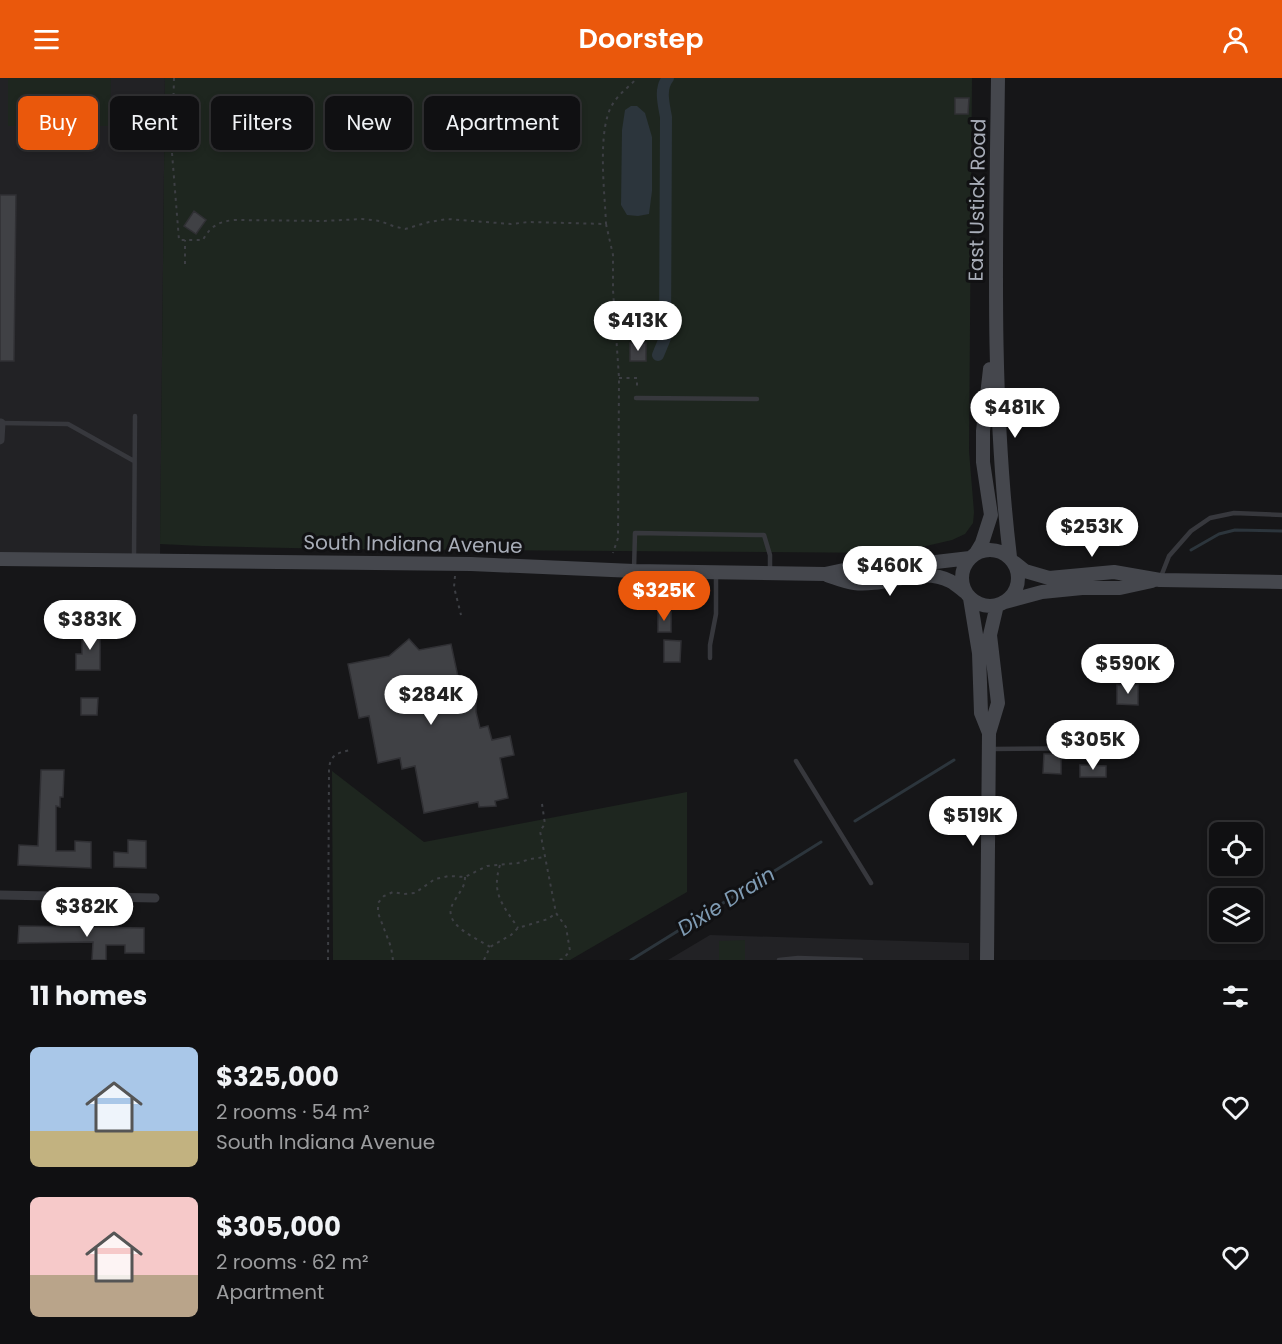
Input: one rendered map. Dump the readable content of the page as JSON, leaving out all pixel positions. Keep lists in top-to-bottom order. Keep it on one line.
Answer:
{"streets":{"main road":["East Ustick Road","South Indiana Avenue"]},"crossings":[["East Ustick Road","South Indiana Avenue"]],"water":["Dixie Drain"],"page":{"header":"Doorstep","chip":["Buy","Rent","Filters","New","Apartment"],"price":["$413K","$481K","$253K","$460K","$325K","$383K","$590K","$284K","$305K","$519K","$382K"],"heading":"11 homes","list":[{"name":"$325,000","note":"2 rooms · 54 m² · South Indiana Avenue"},{"name":"$305,000","note":"2 rooms · 62 m² · Apartment"}]}}
